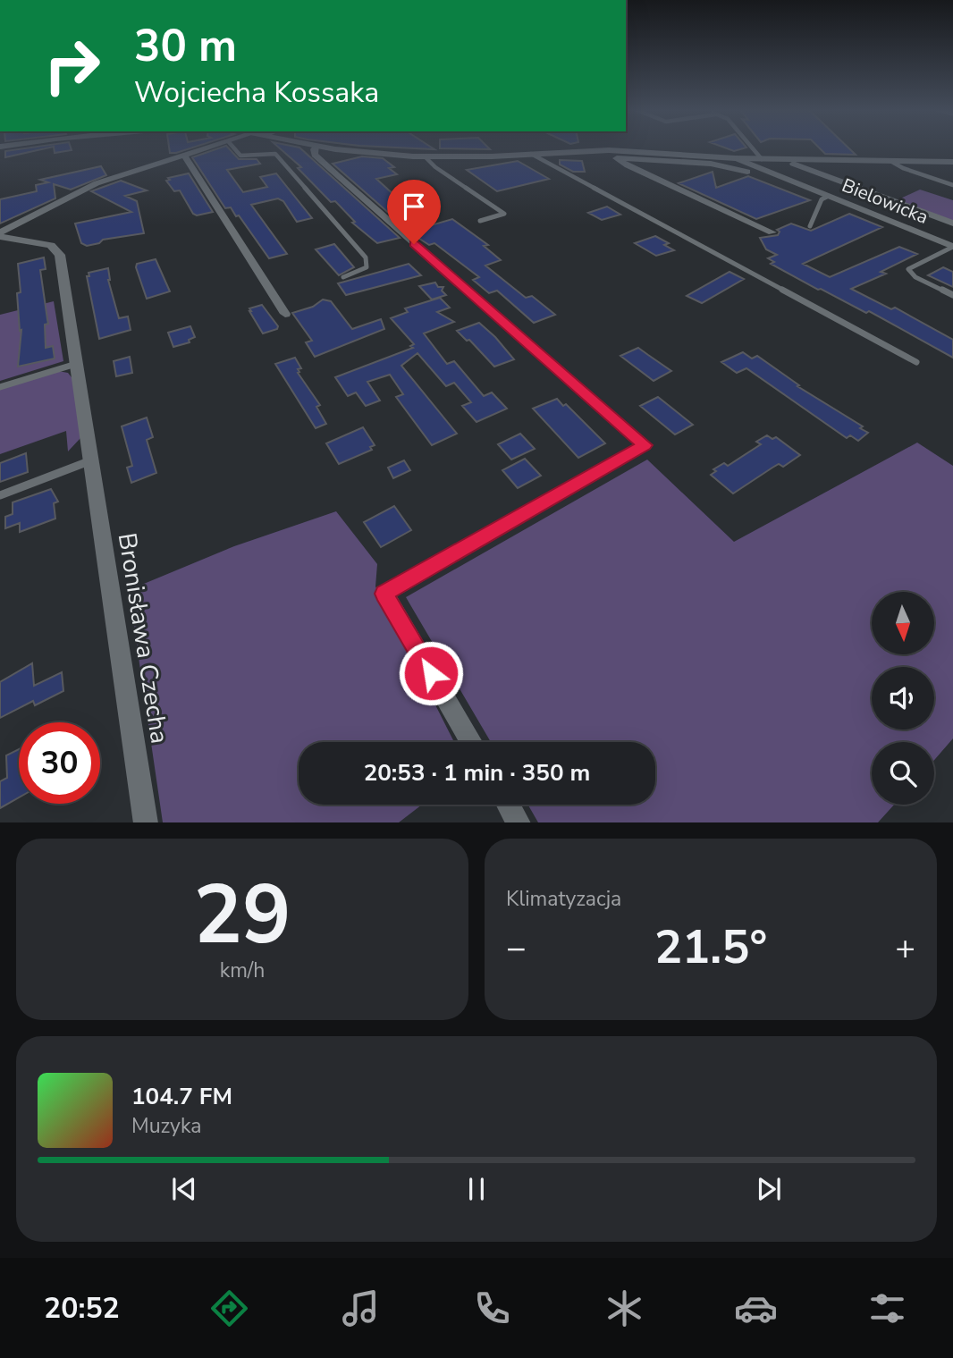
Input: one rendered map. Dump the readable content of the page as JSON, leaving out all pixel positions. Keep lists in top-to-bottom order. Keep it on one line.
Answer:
{"streets":{"street":["Bielowicka","Bronisława Czecha"]},"north":"bottom","page":{"turn":["30 m","Wojciecha Kossaka"],"limit":"30","trip":"20:53 · 1 min · 350 m","tile":[["29","km/h"],"Klimatyzacja"],"heat":["−","21.5°","+"],"song":["104.7 FM","Muzyka"],"tabs":"20:52"}}
